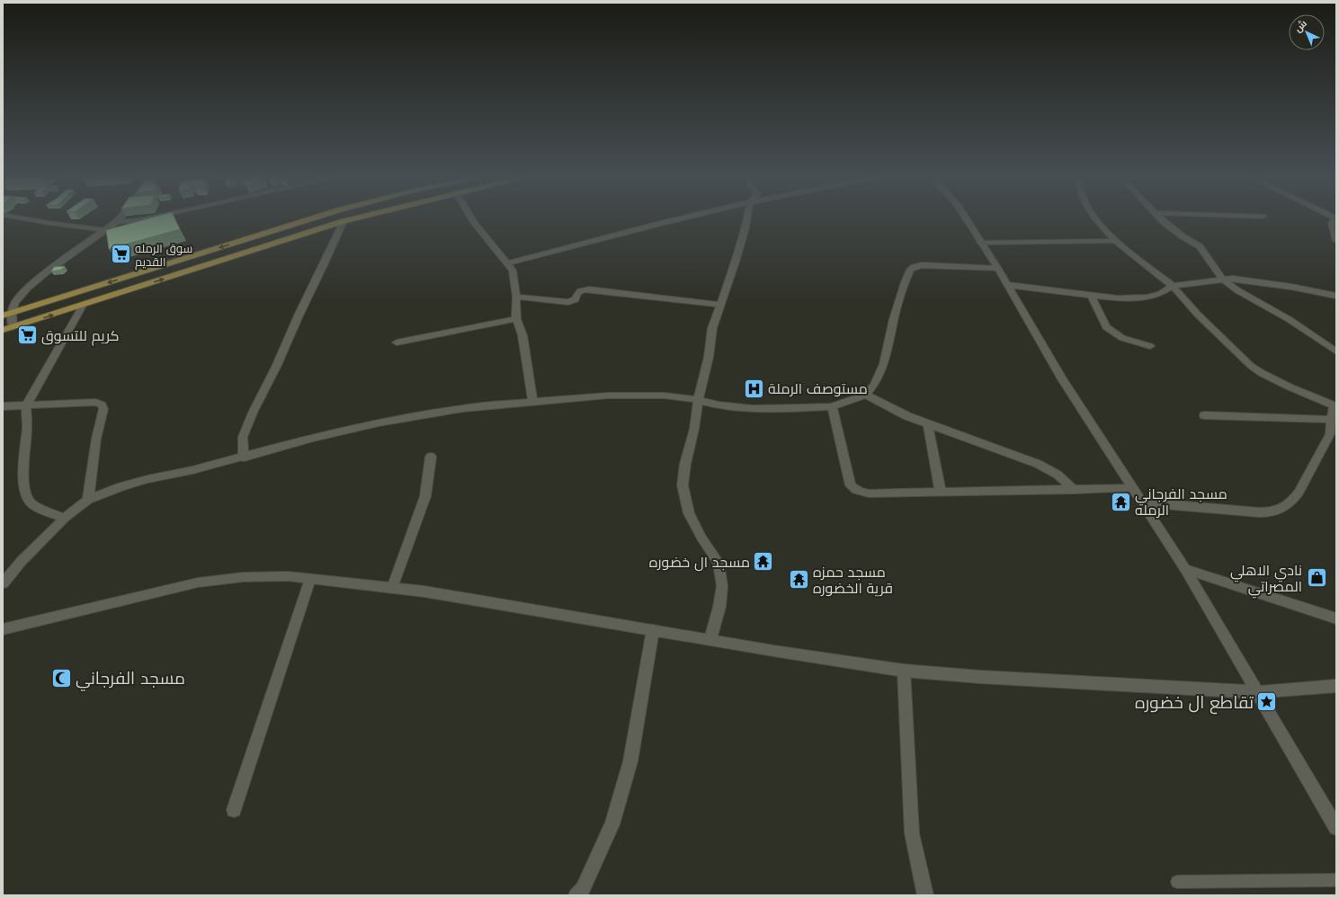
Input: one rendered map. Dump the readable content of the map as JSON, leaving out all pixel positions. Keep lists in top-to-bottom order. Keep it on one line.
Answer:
{"places":{"supermarket":["سوق الرمله القديم","كريم للتسوق"],"hospital":["مستوصف الرملة"],"temple":["مسجد الفرجاني الرمله","مسجد ال خضوره","مسجد حمزه قرية الخضوره"],"shop":["نادي الاهلي المصراتي"],"mosque":["مسجد الفرجاني"],"place":["تقاطع ال خضوره"]},"north":"top left"}
